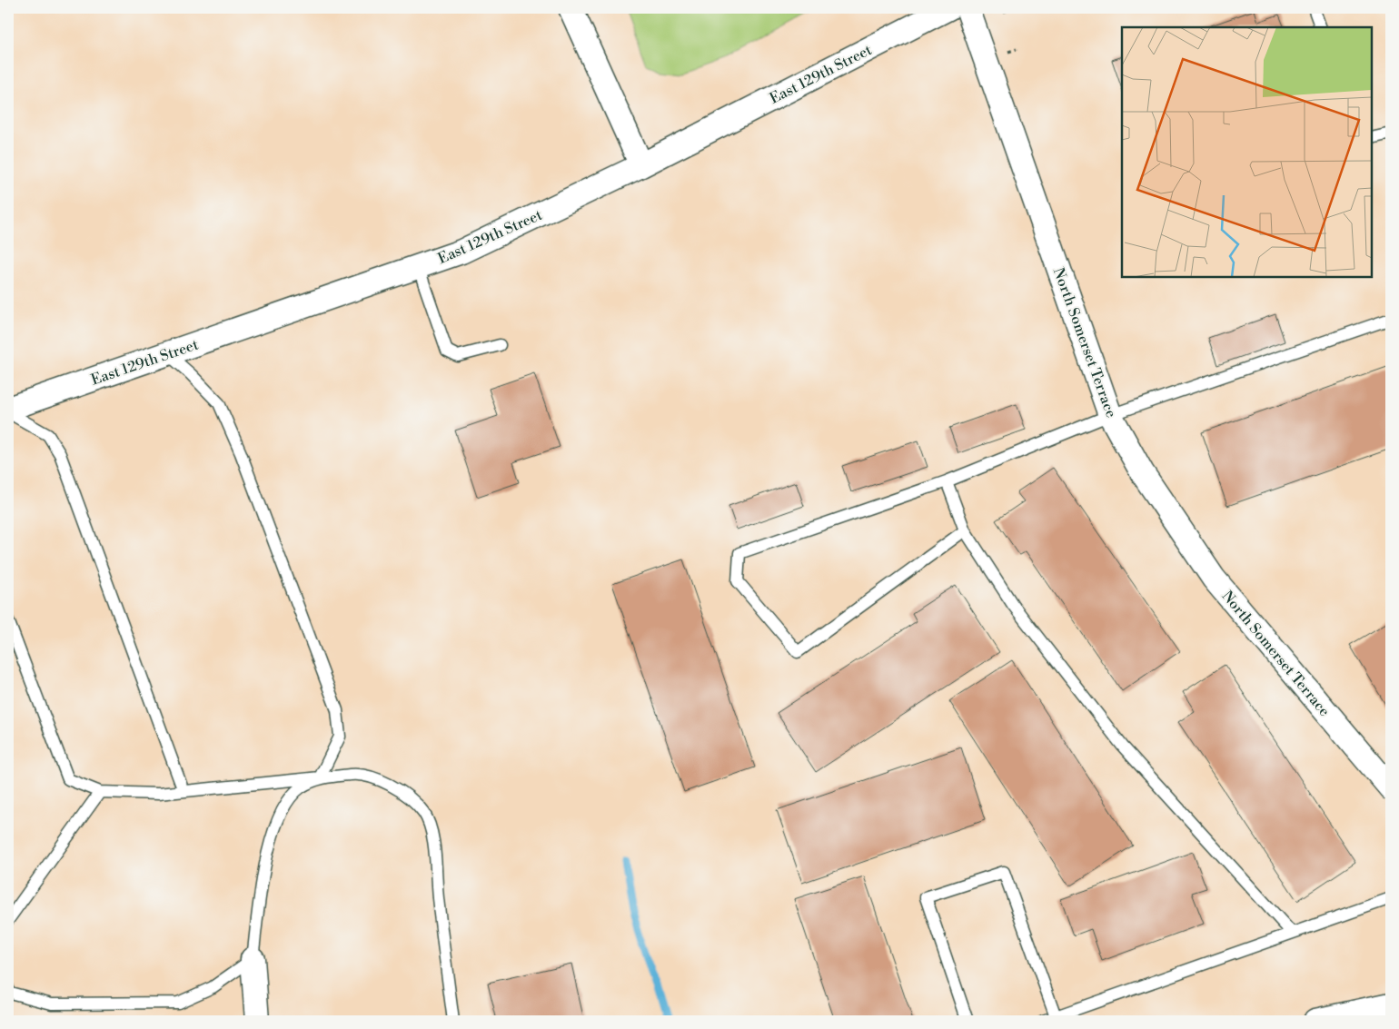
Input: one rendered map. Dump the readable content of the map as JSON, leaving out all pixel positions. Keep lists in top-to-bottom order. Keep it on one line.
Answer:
{"streets":{"street":["East 129th Street","North Somerset Terrace"]}}
